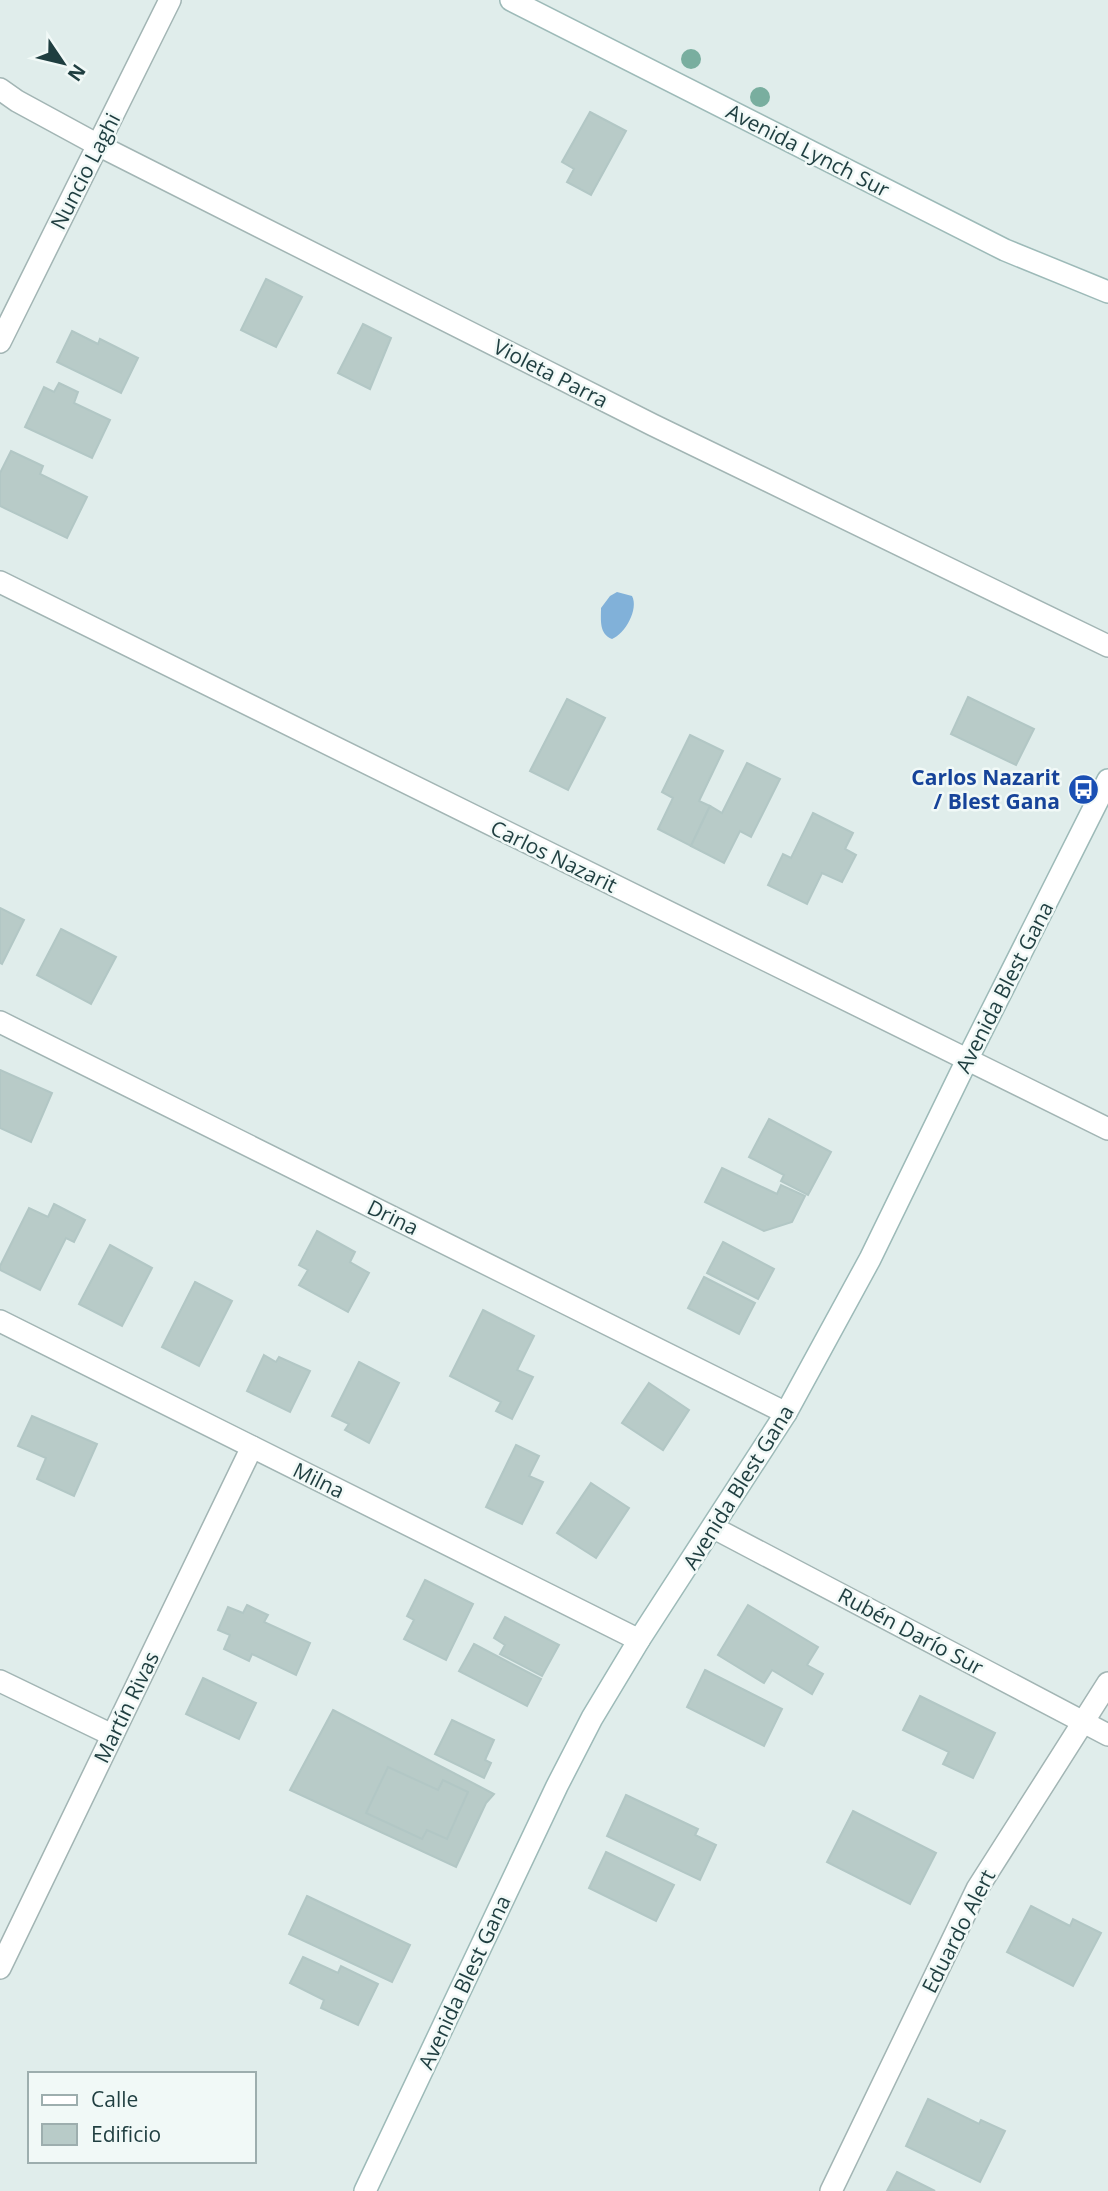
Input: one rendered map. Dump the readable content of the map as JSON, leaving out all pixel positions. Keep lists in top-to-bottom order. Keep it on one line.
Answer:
{"streets":{"street":["Avenida Lynch Sur","Nuncio Laghi","Violeta Parra","Carlos Nazarit","Avenida Blest Gana","Drina","Milna","Rubén Darío Sur","Martín Rivas","Eduardo Alert"]},"crossings":[["Nuncio Laghi","Violeta Parra"],["Carlos Nazarit","Avenida Blest Gana"],["Avenida Blest Gana","Drina"],["Avenida Blest Gana","Milna"],["Avenida Blest Gana","Rubén Darío Sur"],["Milna","Martín Rivas"],["Rubén Darío Sur","Eduardo Alert"]],"places":{"bus stop":["Carlos Nazarit / Blest Gana"]},"legend":["Calle","Edificio"],"north":"bottom right"}
